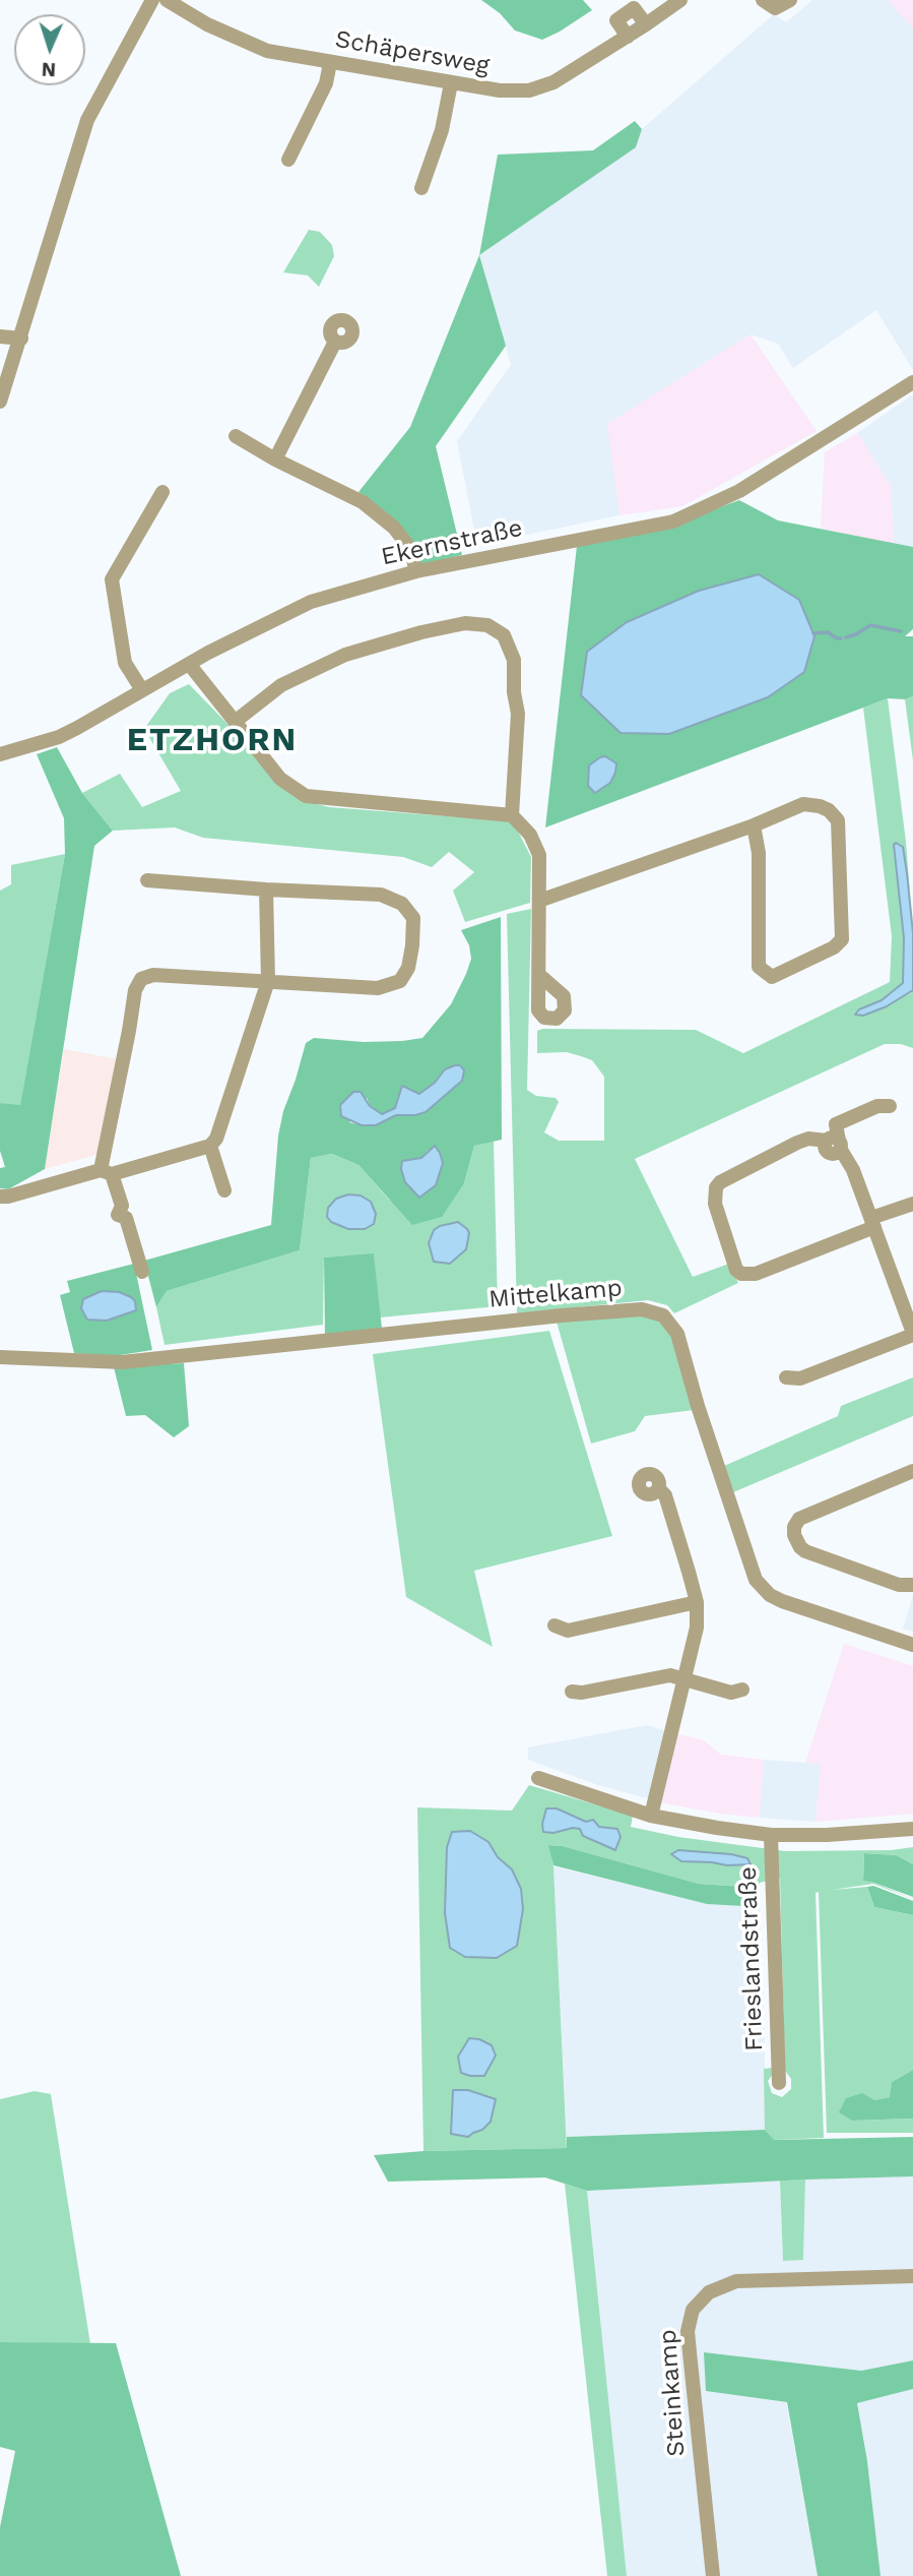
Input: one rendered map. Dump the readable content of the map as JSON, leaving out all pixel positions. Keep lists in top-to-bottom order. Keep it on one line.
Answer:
{"streets":{"street":["Schäpersweg","Ekernstraße","Mittelkamp","Frieslandstraße","Steinkamp"]},"districts":["ETZHORN"],"north":"bottom"}
